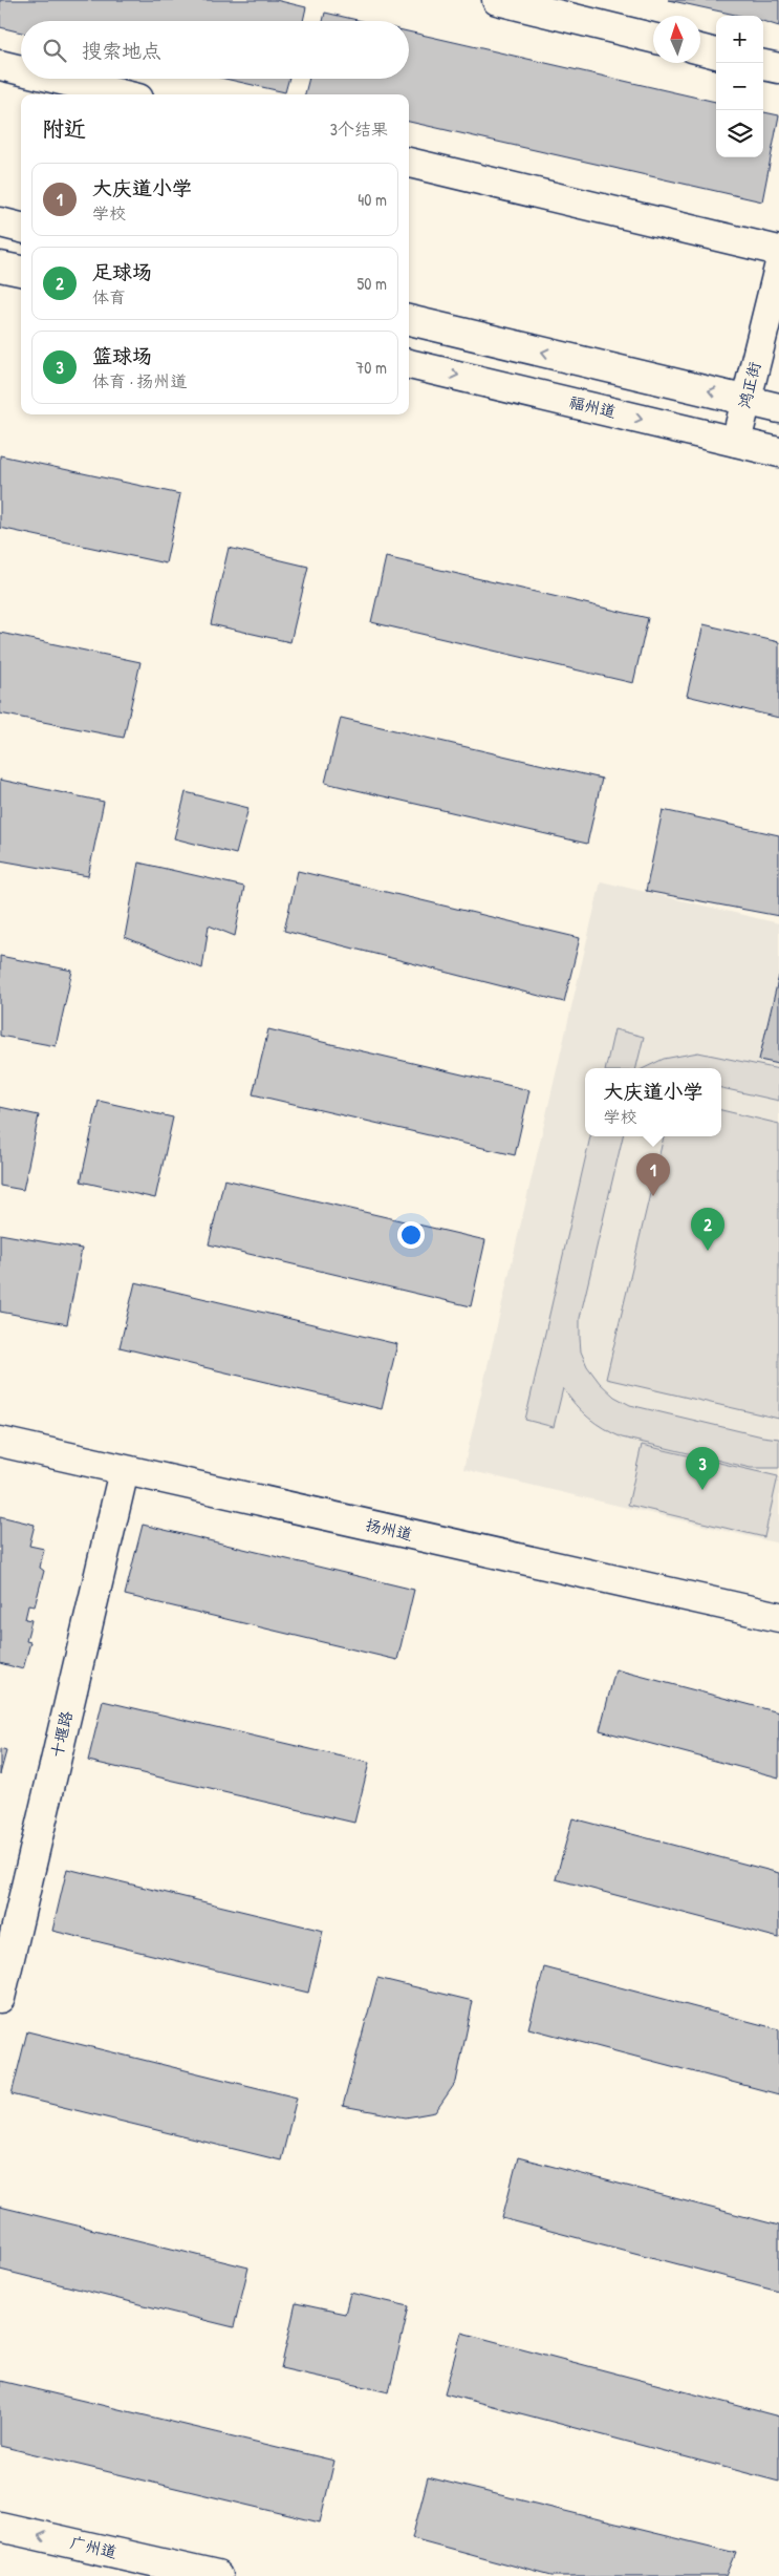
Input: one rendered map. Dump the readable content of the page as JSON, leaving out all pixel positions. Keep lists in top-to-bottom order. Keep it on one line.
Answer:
{"streets":{"street":["鸿正街","福州道","扬州道","十堰路","广州道"]},"crossings":[["鸿正街","福州道"],["扬州道","十堰路"]],"one_way":["广州道"],"north":"top","page":{"map_buttons":["+","−"],"search":"搜索地点","heading":["附近","3个结果"],"list":[{"mark":"1","name":"大庆道小学","note":"学校","value":"40 m"},{"mark":"2","name":"足球场","note":"体育","value":"50 m"},{"mark":"3","name":"篮球场","note":"体育 · 扬州道","value":"70 m"}],"popup":["大庆道小学","学校"],"pins":["1","2","3"]}}
